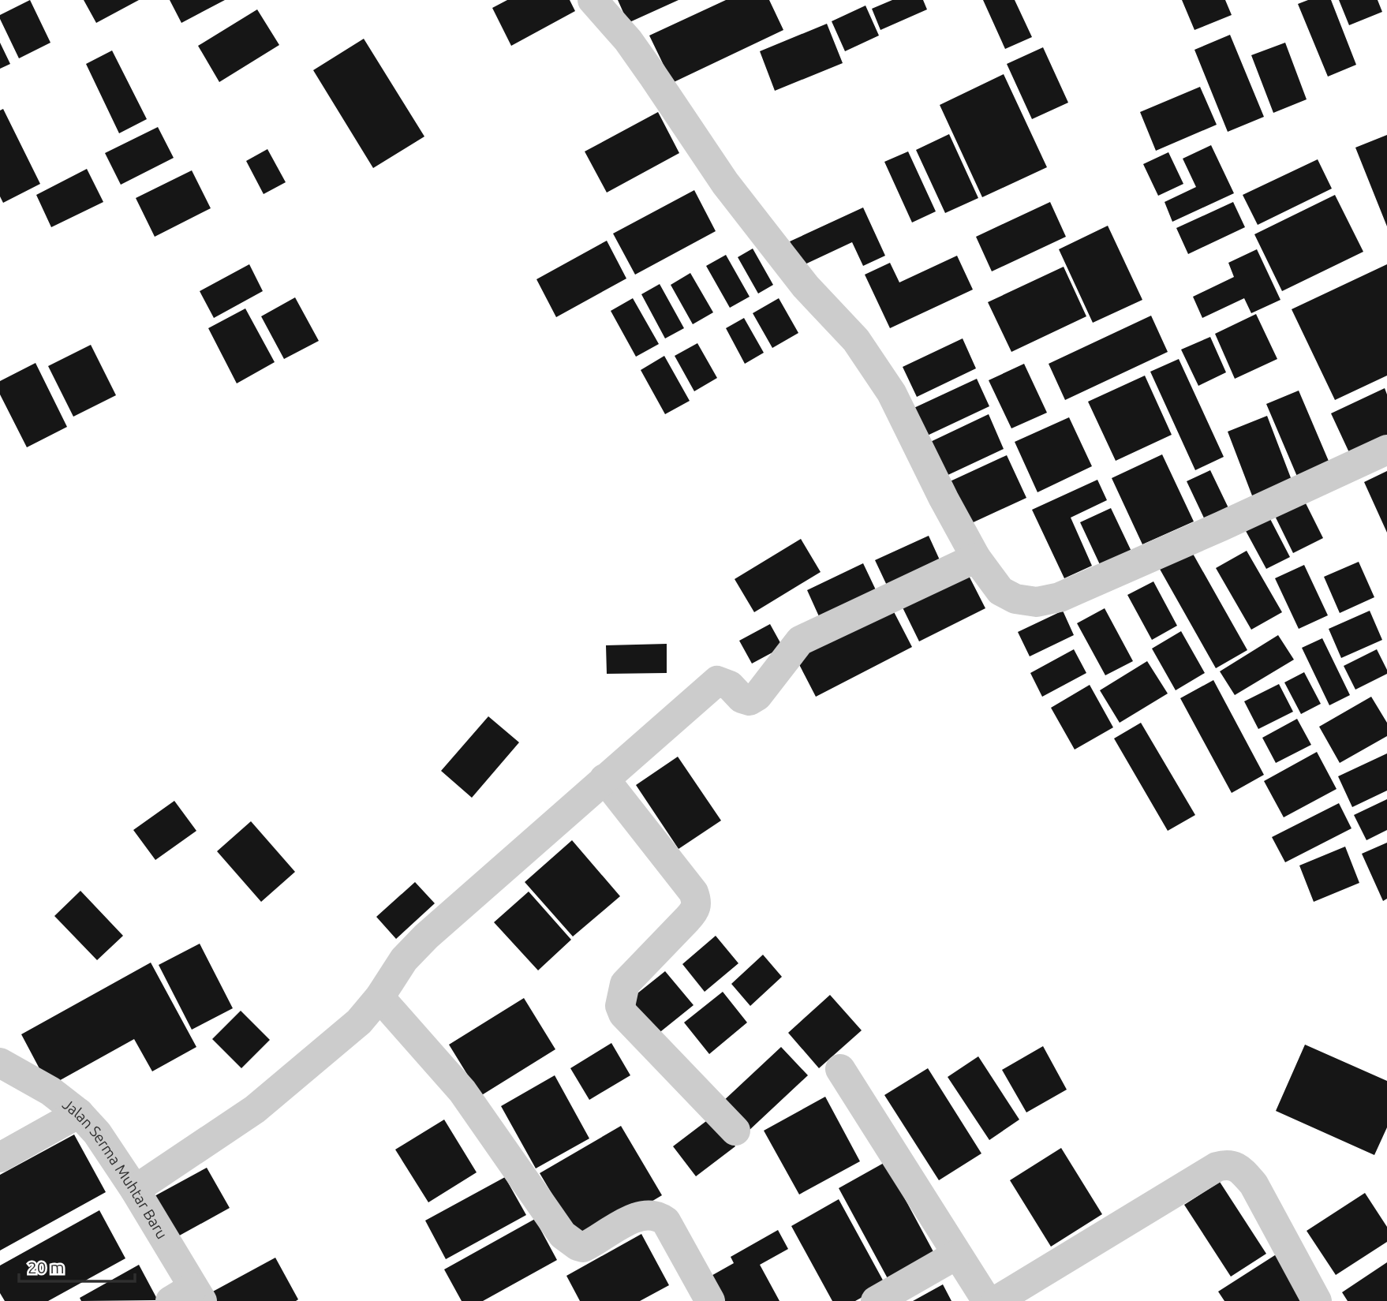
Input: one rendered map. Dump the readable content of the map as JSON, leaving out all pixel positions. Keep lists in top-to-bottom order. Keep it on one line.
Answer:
{"streets":{"street":["Jalan Serma Muhtar Baru"]},"scale_bar":"20 m"}
